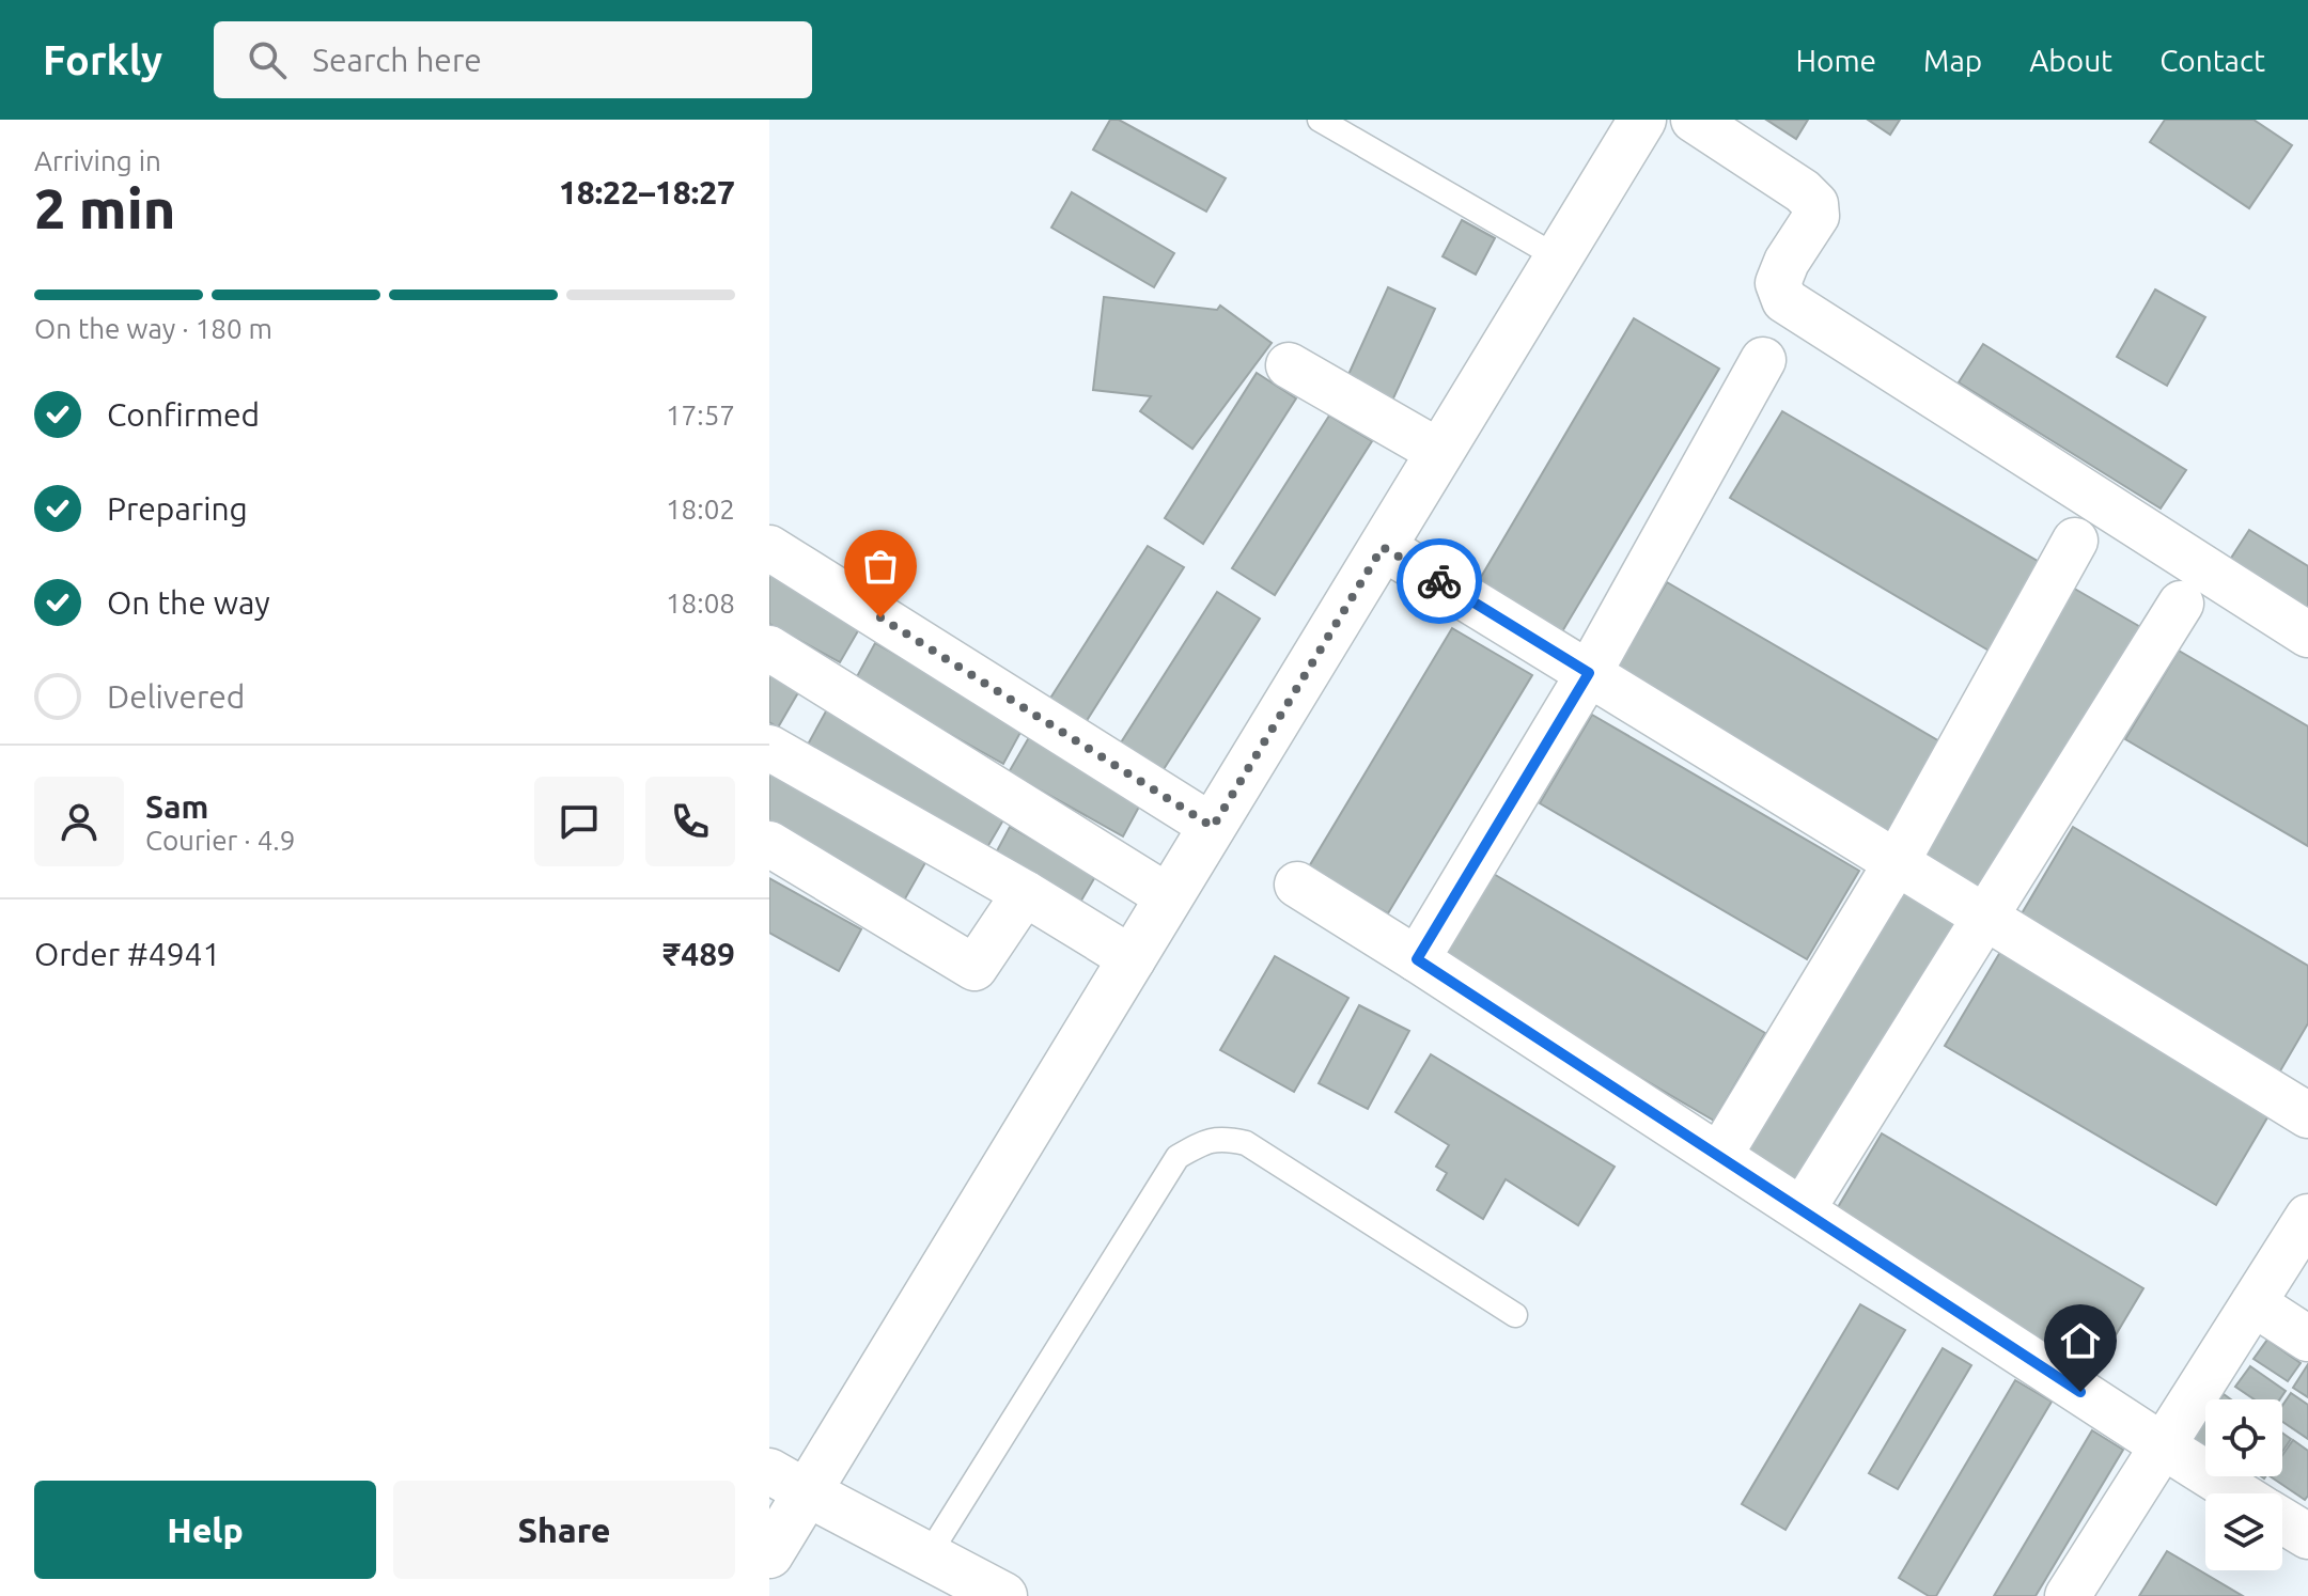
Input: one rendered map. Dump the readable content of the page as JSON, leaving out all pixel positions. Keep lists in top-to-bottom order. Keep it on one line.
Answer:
{"page":{"header":"Forkly","search":"Search here","nav":["Home","Map","About","Contact"],"heading":["2 min","Arriving in","18:22–18:27"],"panel":["Sam","Courier · 4.9","Order #4941","₹489"],"bar":"On the way · 180 m","list":[["Confirmed","17:57"],["Preparing","18:02"],["On the way","18:08"],"Delivered"],"buttons":["Help","Share"]}}
